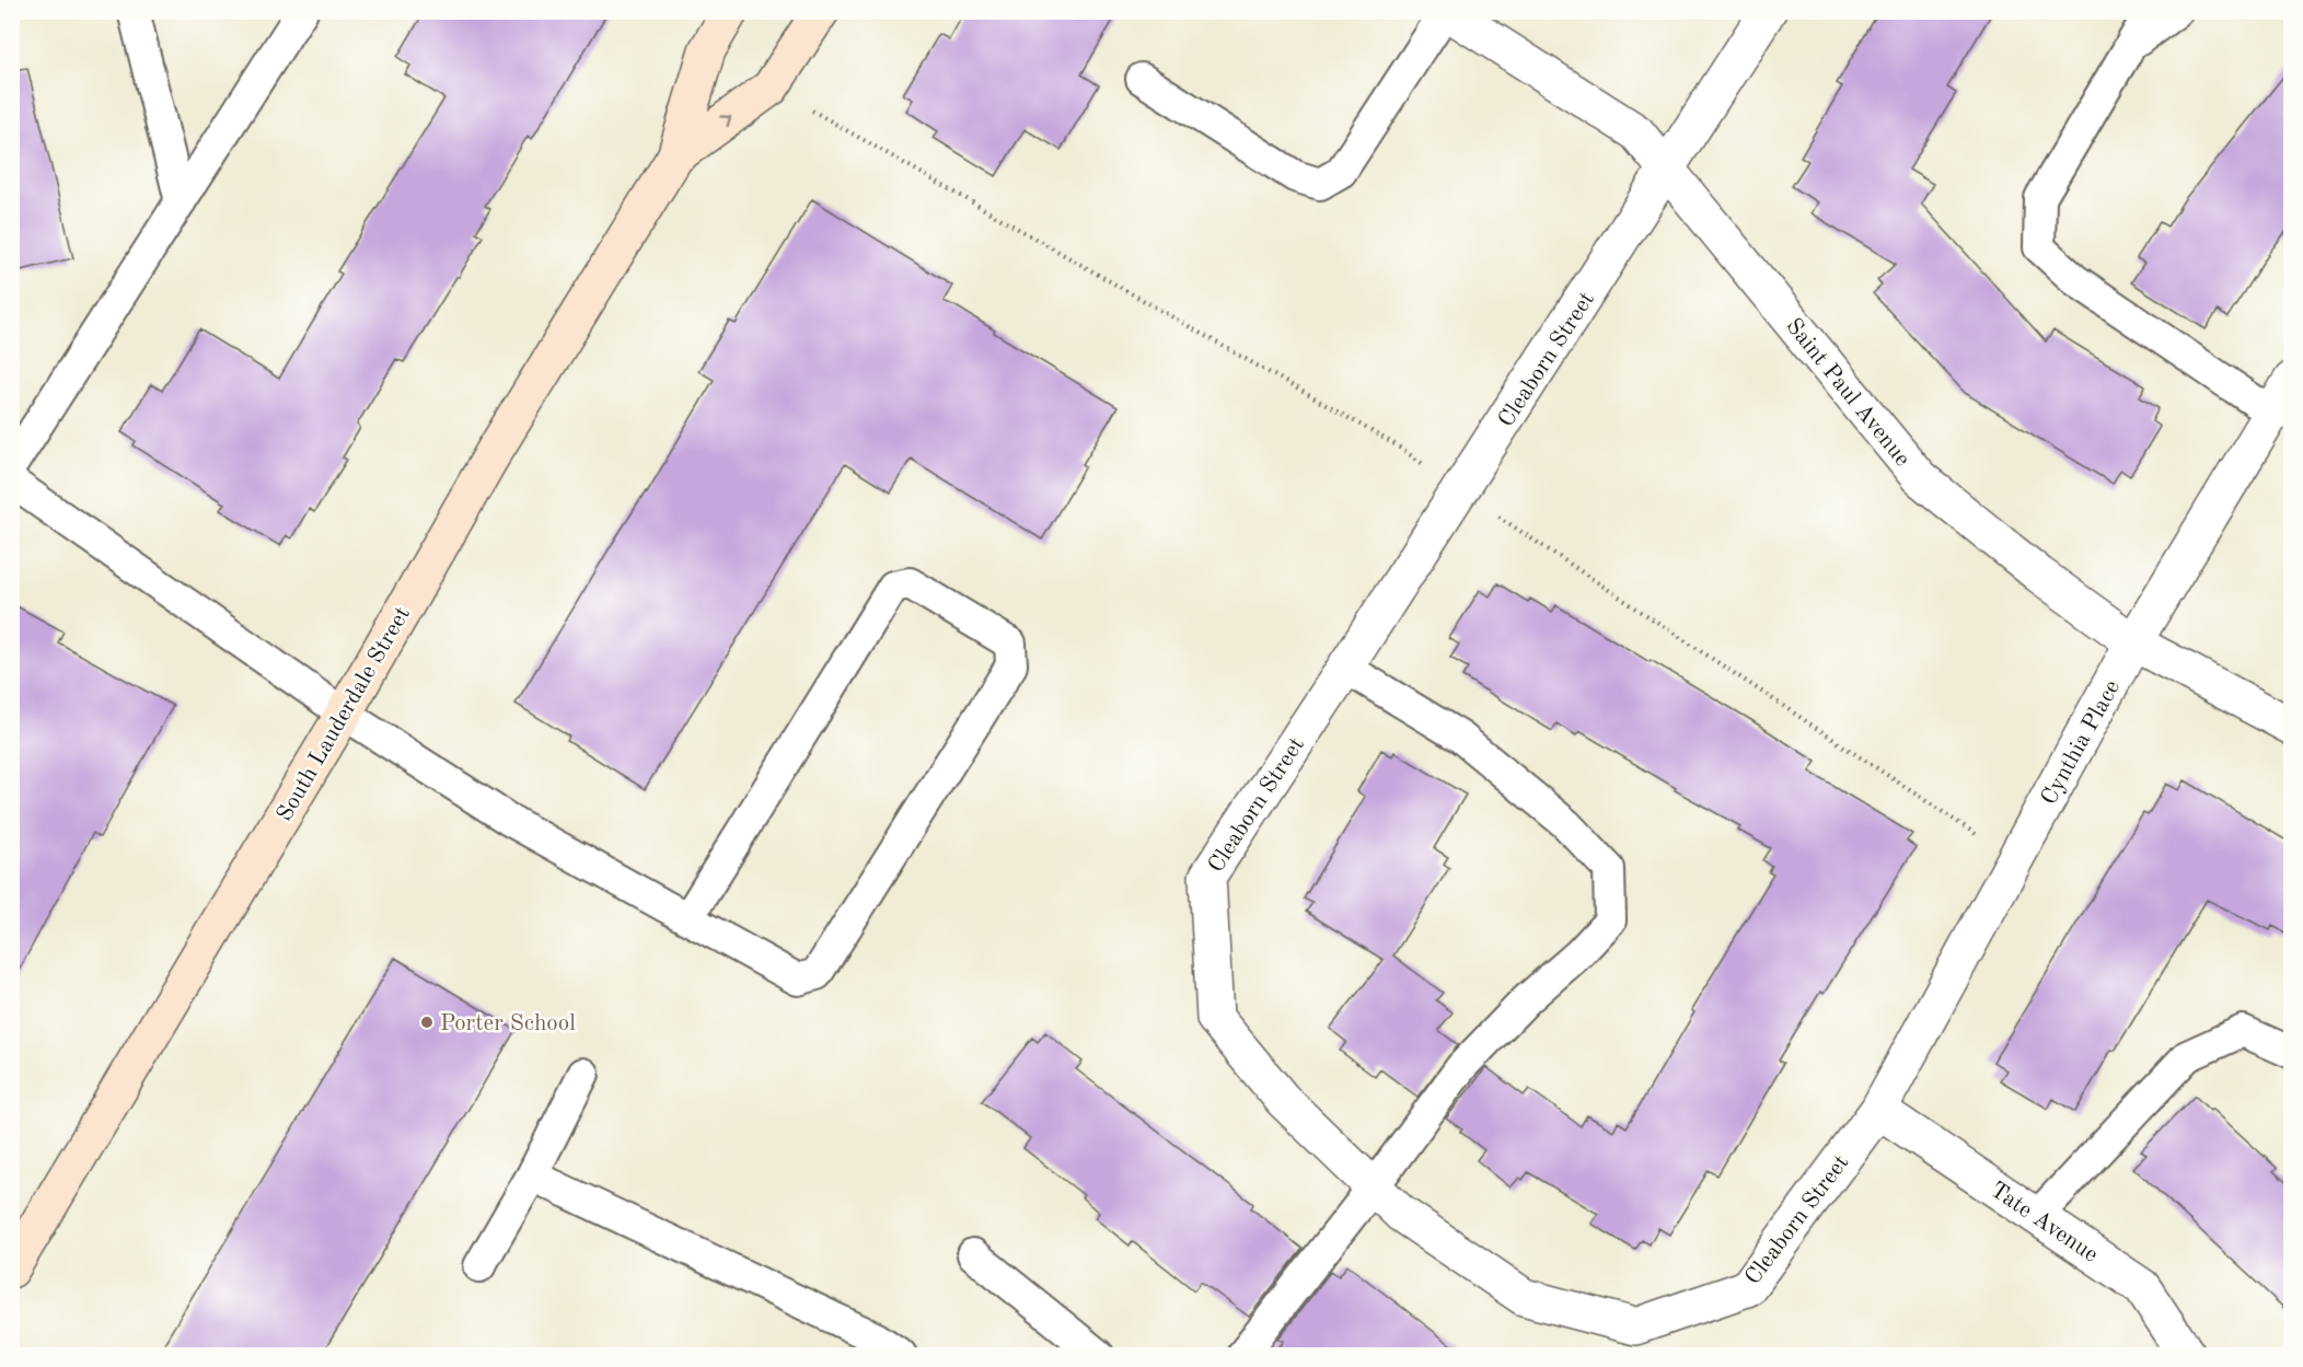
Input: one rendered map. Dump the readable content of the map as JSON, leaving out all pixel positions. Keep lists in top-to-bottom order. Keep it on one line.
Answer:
{"streets":{"street":["Cleaborn Street","Saint Paul Avenue","South Lauderdale Street","Cynthia Place","Tate Avenue"]},"crossings":[["Cleaborn Street","Saint Paul Avenue"],["Cleaborn Street","Cynthia Place"],["Cleaborn Street","Tate Avenue"],["Saint Paul Avenue","Cynthia Place"],["Cynthia Place","Tate Avenue"]],"places":["Porter School"]}
